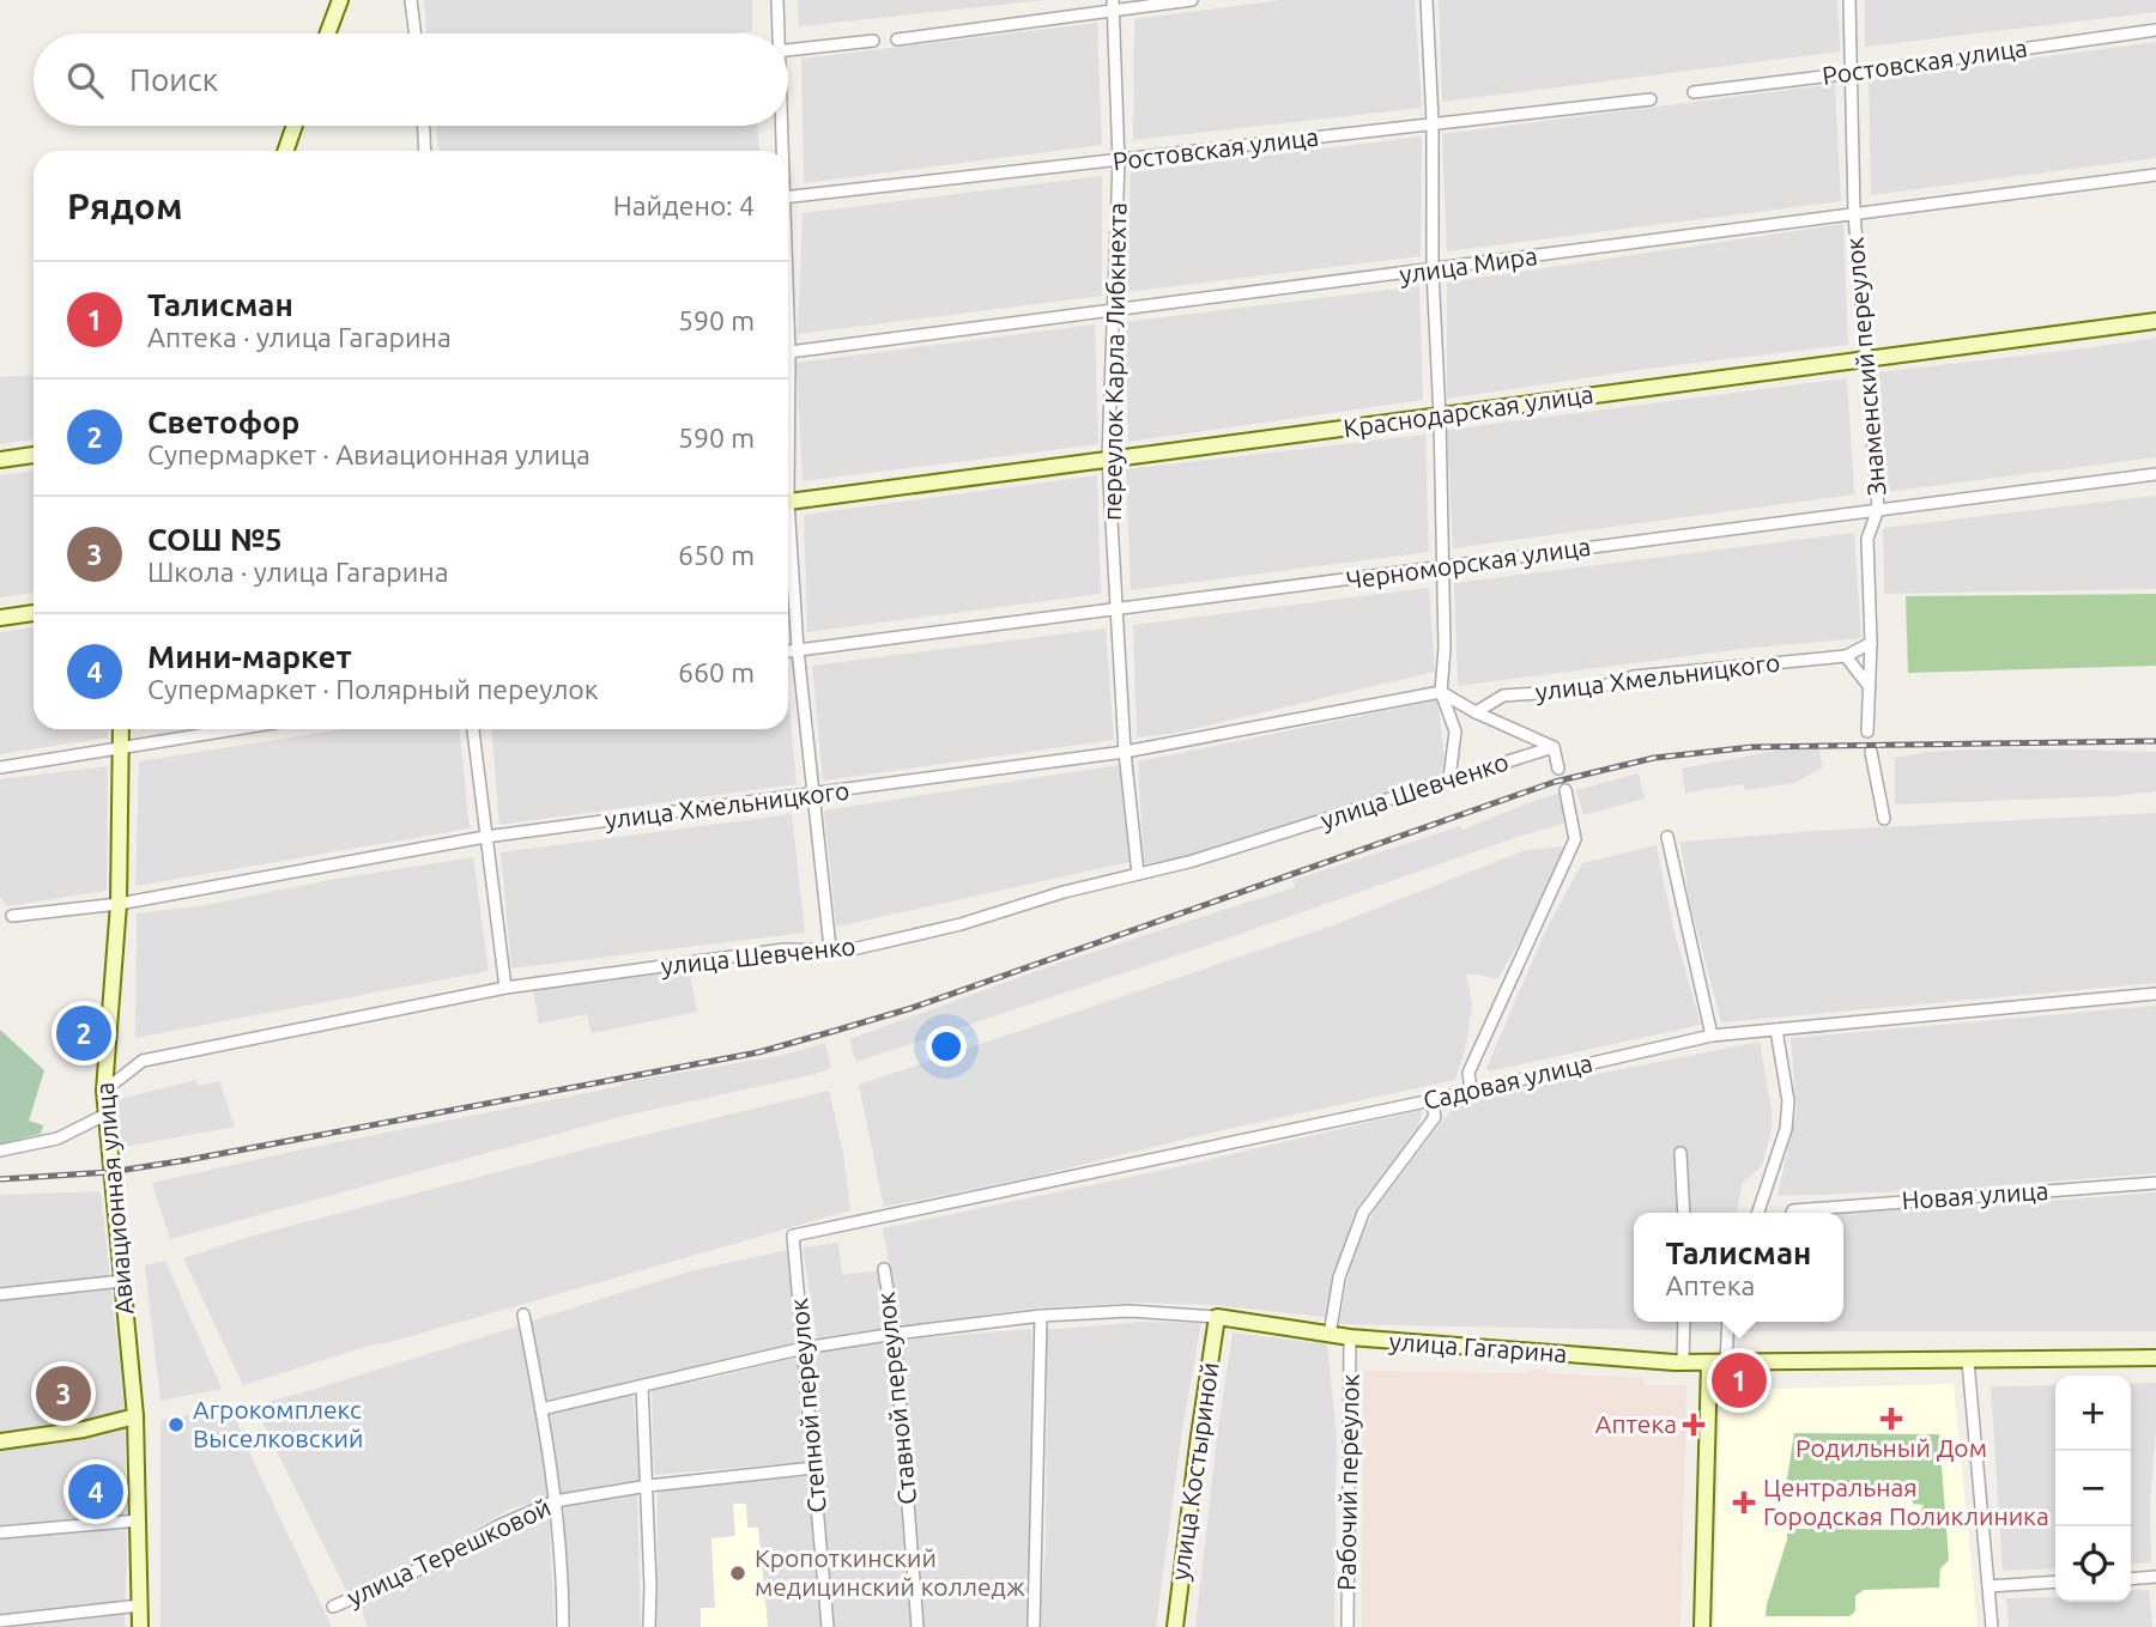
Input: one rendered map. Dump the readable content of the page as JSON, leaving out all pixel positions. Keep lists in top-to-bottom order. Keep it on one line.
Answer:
{"streets":{"street":["Ростовская улица","улица Мира","переулок Карла Либкнехта","Знаменский переулок","Краснодарская улица","Черноморская улица","улица Хмельницкого","улица Шевченко","Садовая улица","Новая улица","Авиационная улица","улица Гагарина","Ставной переулок","Степной переулок","улица Костыриной","Рабочий переулок","улица Терешковой"]},"crossings":[["Ростовская улица","переулок Карла Либкнехта"],["Ростовская улица","Знаменский переулок"],["улица Мира","переулок Карла Либкнехта"],["улица Мира","Знаменский переулок"],["переулок Карла Либкнехта","Краснодарская улица"],["переулок Карла Либкнехта","Черноморская улица"],["переулок Карла Либкнехта","улица Хмельницкого"],["переулок Карла Либкнехта","улица Шевченко"],["Знаменский переулок","Краснодарская улица"],["Знаменский переулок","Черноморская улица"],["Знаменский переулок","улица Хмельницкого"],["улица Хмельницкого","Авиационная улица"],["улица Шевченко","Авиационная улица"],["Садовая улица","Степной переулок"],["улица Гагарина","Ставной переулок"],["улица Гагарина","Степной переулок"],["улица Гагарина","улица Костыриной"],["улица Гагарина","Рабочий переулок"],["Степной переулок","улица Терешковой"]],"places":{"health":["Родильный Дом","Аптека","Центральная Городская Поликлиника"],"other":["Агрокомплекс Выселковский","Кропоткинский медицинский колледж"]},"page":{"search":"Поиск","heading":["Рядом","Найдено: 4"],"list":[{"mark":"1","name":"Талисман","note":"Аптека · улица Гагарина","value":"590 m"},{"mark":"2","name":"Светофор","note":"Супермаркет · Авиационная улица","value":"590 m"},{"mark":"3","name":"СОШ №5","note":"Школа · улица Гагарина","value":"650 m"},{"mark":"4","name":"Мини-маркет","note":"Супермаркет · Полярный переулок","value":"660 m"}],"pins":["2","1","3","4"],"popup":["Талисман","Аптека"],"map_buttons":["+","−"]}}
